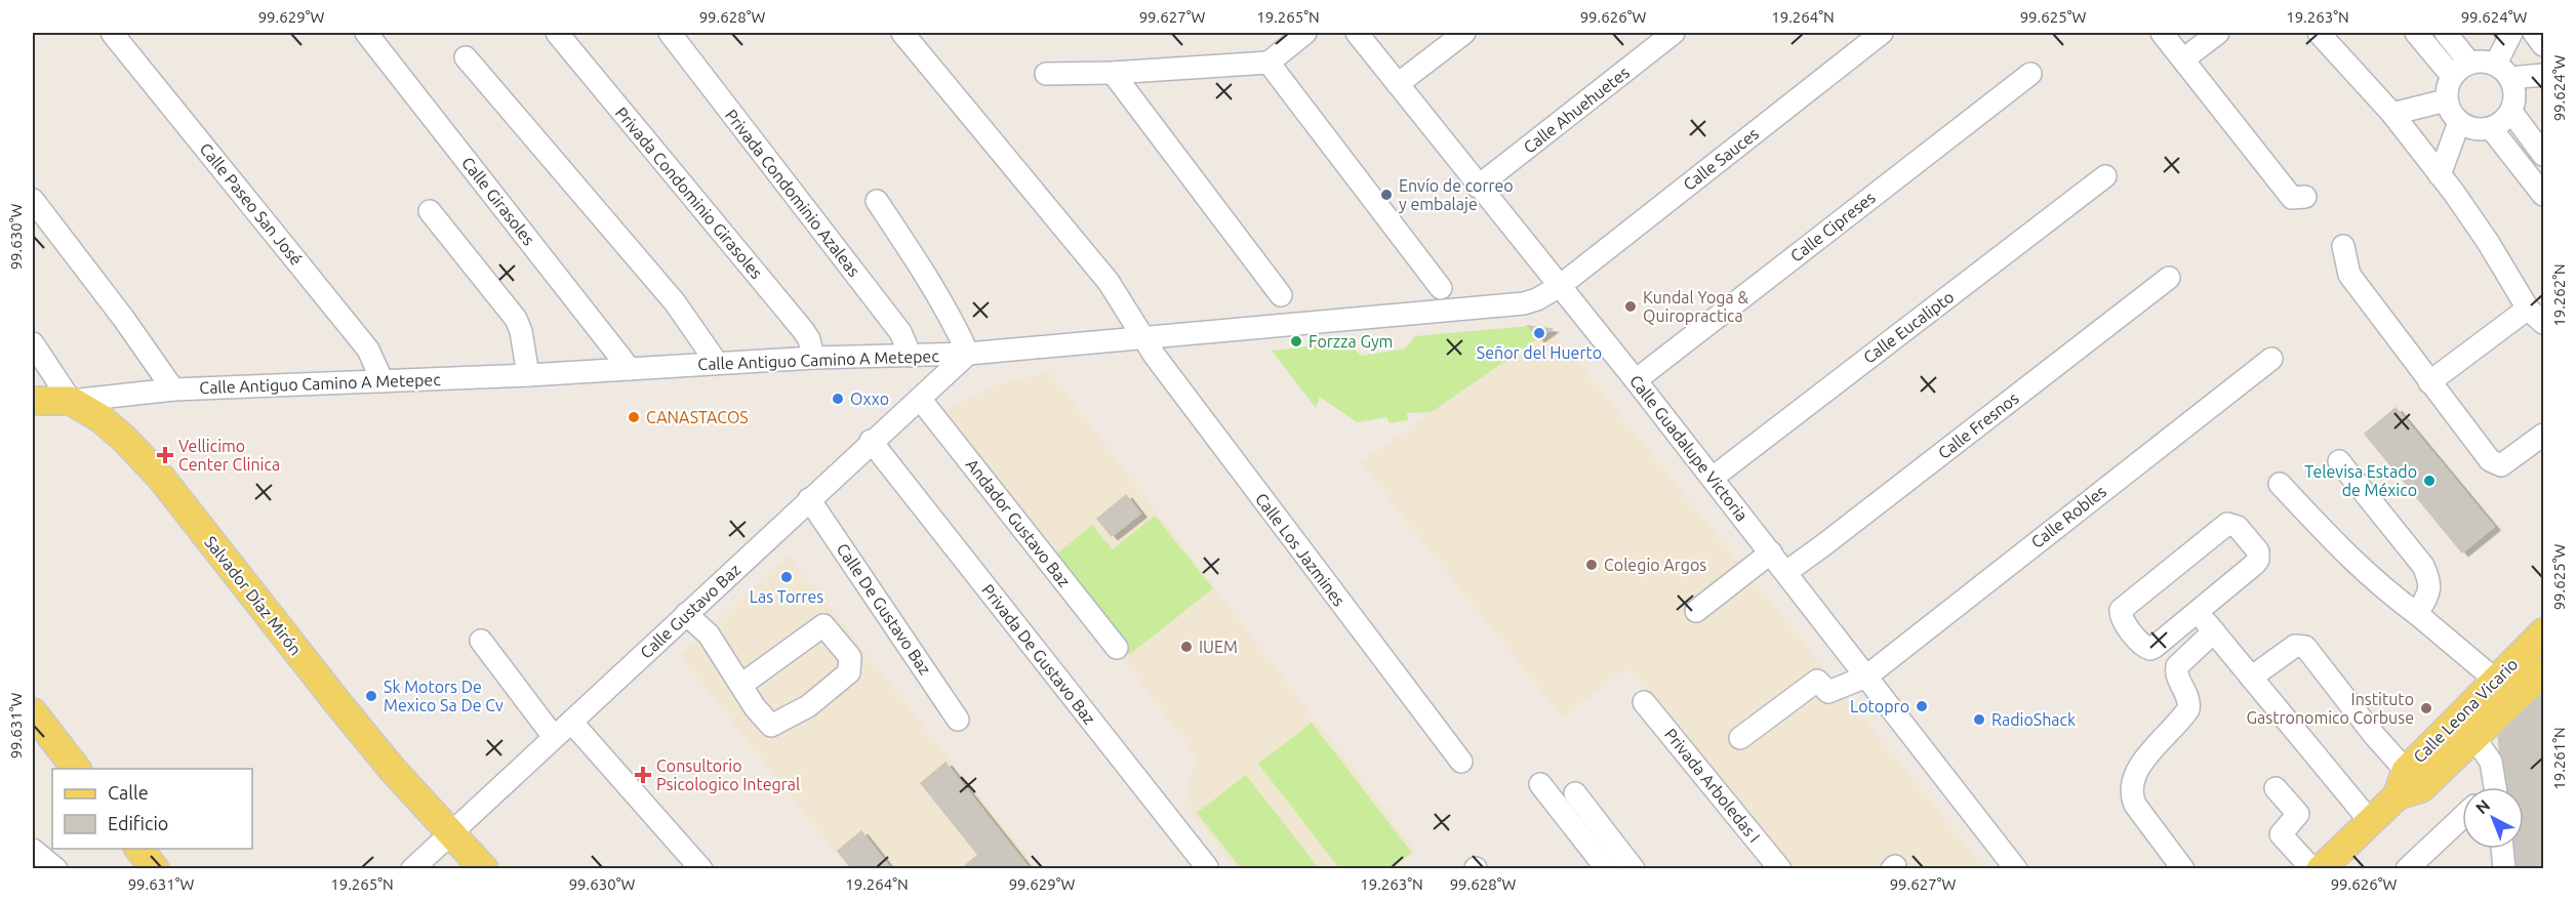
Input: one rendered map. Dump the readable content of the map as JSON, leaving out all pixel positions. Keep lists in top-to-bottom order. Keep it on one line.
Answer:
{"streets":{"main road":["Salvador Díaz Mirón","Calle Leona Vicario"],"street":["Calle Ahuehuetes","Calle Sauces","Privada Condominio Girasoles","Privada Condominio Azaleas","Calle Girasoles","Calle Paseo San José","Calle Cipreses","Calle Eucalipto","Calle Antiguo Camino A Metepec","Calle Fresnos","Calle Guadalupe Victoria","Calle Robles","Andador Gustavo Baz","Calle Los Jazmines","Calle De Gustavo Baz","Calle Gustavo Baz","Privada De Gustavo Baz","Privada Arboledas I"]},"crossings":[["Calle Ahuehuetes","Calle Guadalupe Victoria"],["Calle Sauces","Calle Antiguo Camino A Metepec"],["Calle Sauces","Calle Guadalupe Victoria"],["Privada Condominio Girasoles","Calle Antiguo Camino A Metepec"],["Privada Condominio Azaleas","Calle Antiguo Camino A Metepec"],["Calle Girasoles","Calle Antiguo Camino A Metepec"],["Calle Paseo San José","Calle Antiguo Camino A Metepec"],["Calle Cipreses","Calle Guadalupe Victoria"],["Calle Eucalipto","Calle Guadalupe Victoria"],["Calle Antiguo Camino A Metepec","Calle Guadalupe Victoria"],["Calle Antiguo Camino A Metepec","Calle Los Jazmines"],["Calle Antiguo Camino A Metepec","Salvador Díaz Mirón"],["Calle Antiguo Camino A Metepec","Calle Gustavo Baz"],["Calle Fresnos","Calle Guadalupe Victoria"],["Calle Guadalupe Victoria","Calle Robles"],["Andador Gustavo Baz","Calle Gustavo Baz"],["Salvador Díaz Mirón","Calle Gustavo Baz"],["Calle De Gustavo Baz","Calle Gustavo Baz"],["Calle Gustavo Baz","Privada De Gustavo Baz"]],"places":{"other":["Envío de correo y embalaje","Kundal Yoga & Quiropractica","Señor del Huerto","Forzza Gym","Oxxo","CANASTACOS","Televisa Estado de México","Colegio Argos","Las Torres","IUEM","Sk Motors De Mexico Sa De Cv","Lotopro","Instituto Gastronomico Corbuse","RadioShack"],"health":["Vellicimo Center Clinica","Consultorio Psicologico Integral"]},"legend":["Calle","Edificio"],"north":"top left","coordinates":["99.629°W","99.628°W","99.627°W","19.265°N","99.626°W","19.264°N","99.625°W","19.263°N","99.624°W","99.630°W","19.262°N","99.631°W","19.261°N"]}
